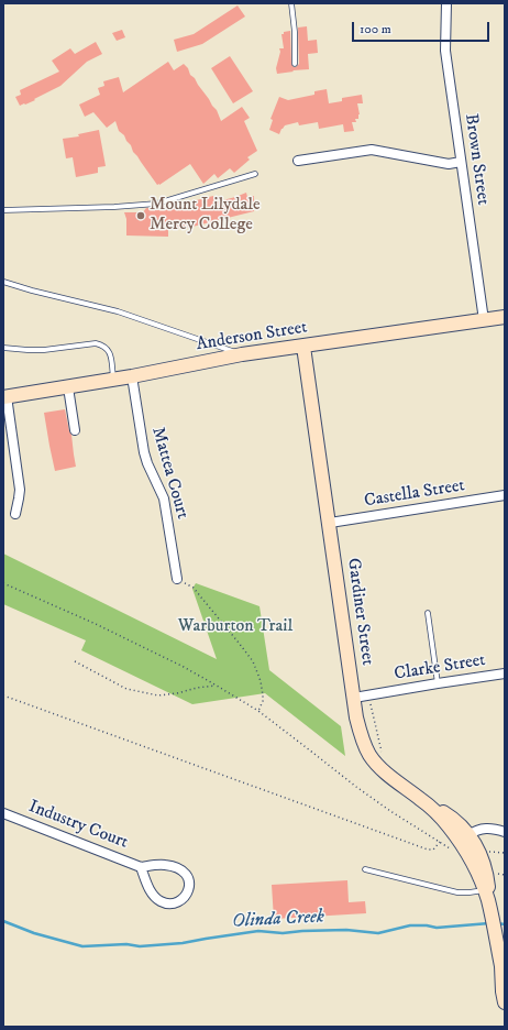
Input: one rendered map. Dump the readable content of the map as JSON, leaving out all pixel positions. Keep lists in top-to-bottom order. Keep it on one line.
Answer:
{"streets":{"main road":["Anderson Street","Gardiner Street"],"street":["Brown Street","Mattea Court","Castella Street","Clarke Street","Industry Court"]},"crossings":[["Brown Street","Anderson Street"],["Anderson Street","Mattea Court"],["Anderson Street","Gardiner Street"],["Castella Street","Gardiner Street"],["Gardiner Street","Clarke Street"]],"water":["Olinda Creek"],"parks":["Warburton Trail"],"places":["Mount Lilydale Mercy College"],"scale_bar":"100 m"}
